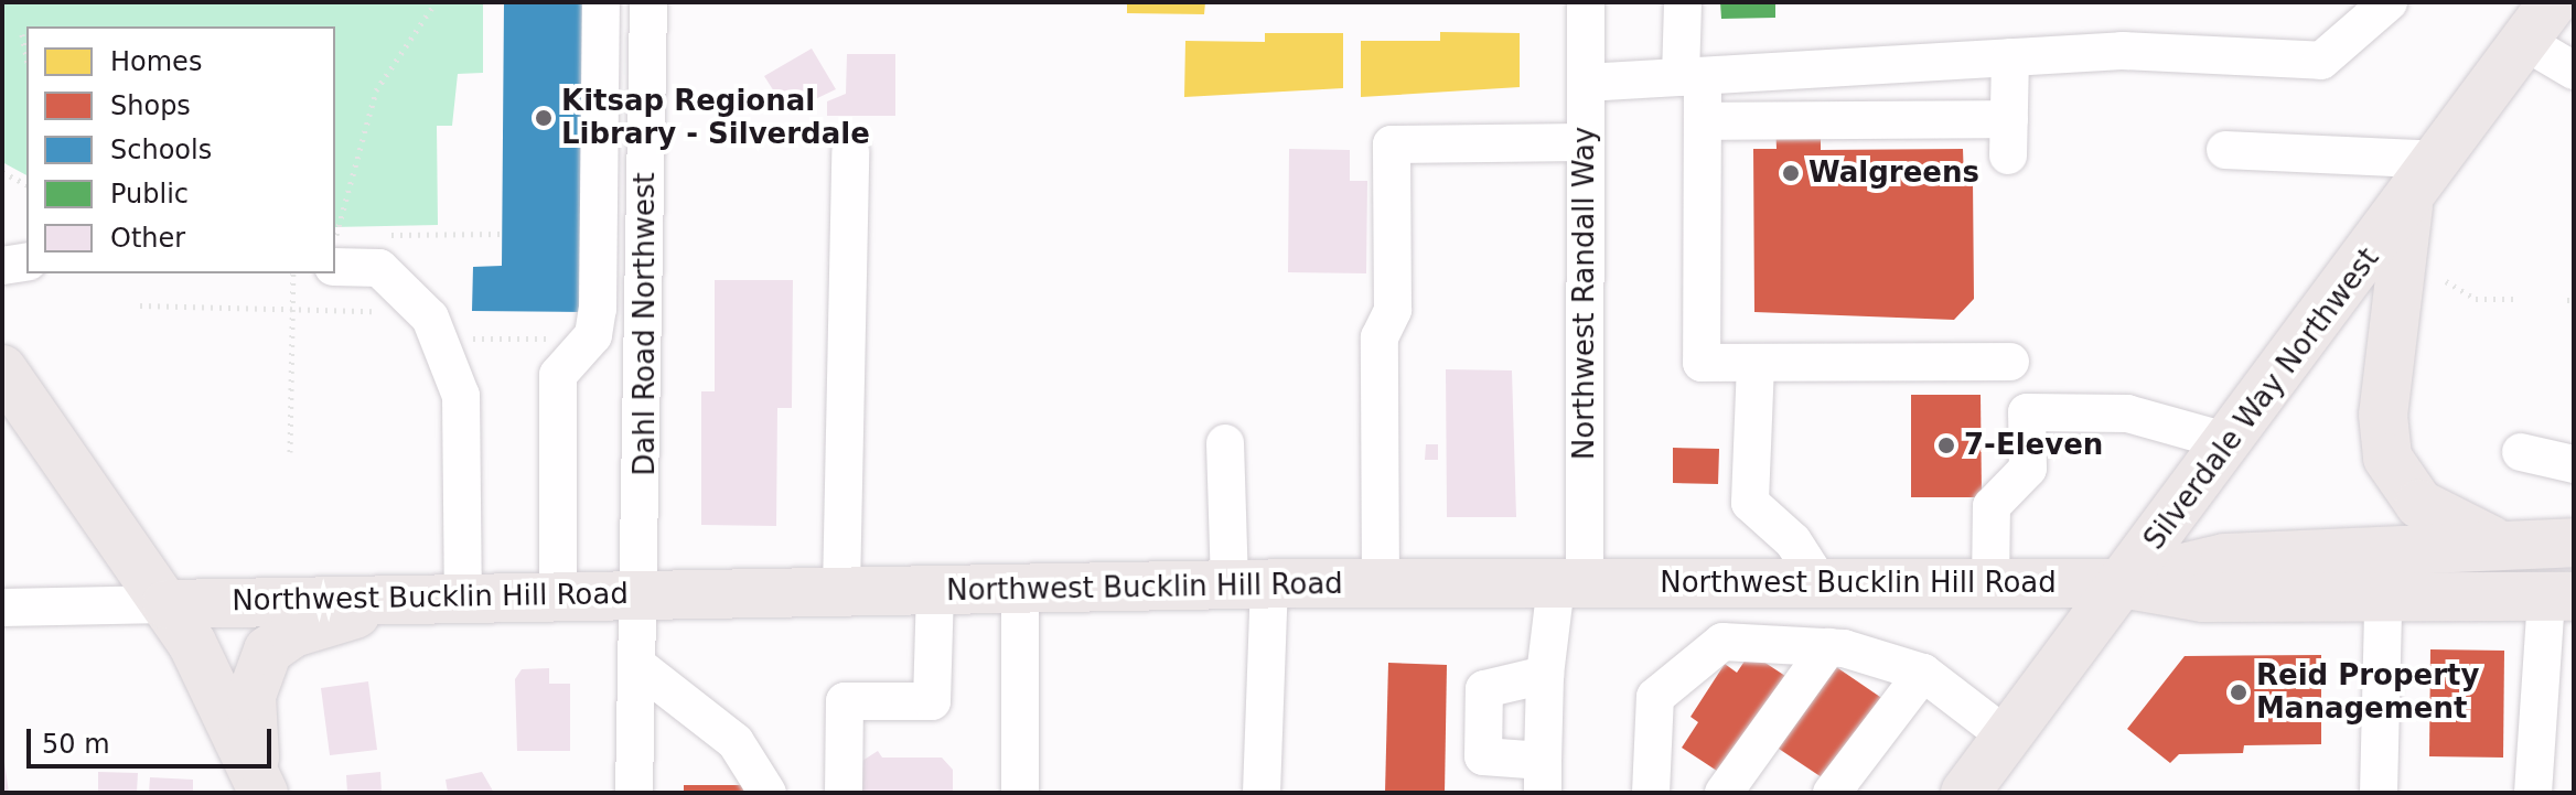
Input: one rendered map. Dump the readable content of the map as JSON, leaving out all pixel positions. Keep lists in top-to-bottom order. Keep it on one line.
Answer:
{"streets":{"main road":["Silverdale Way Northwest","Northwest Bucklin Hill Road"],"street":["Northwest Randall Way","Dahl Road Northwest"]},"crossings":[["Northwest Randall Way","Northwest Bucklin Hill Road"],["Dahl Road Northwest","Northwest Bucklin Hill Road"],["Silverdale Way Northwest","Northwest Bucklin Hill Road"]],"places":["Kitsap Regional Library - Silverdale","Walgreens","7-Eleven","Reid Property Management"],"legend":["Homes","Shops","Schools","Public","Other"],"scale_bar":"50 m"}
